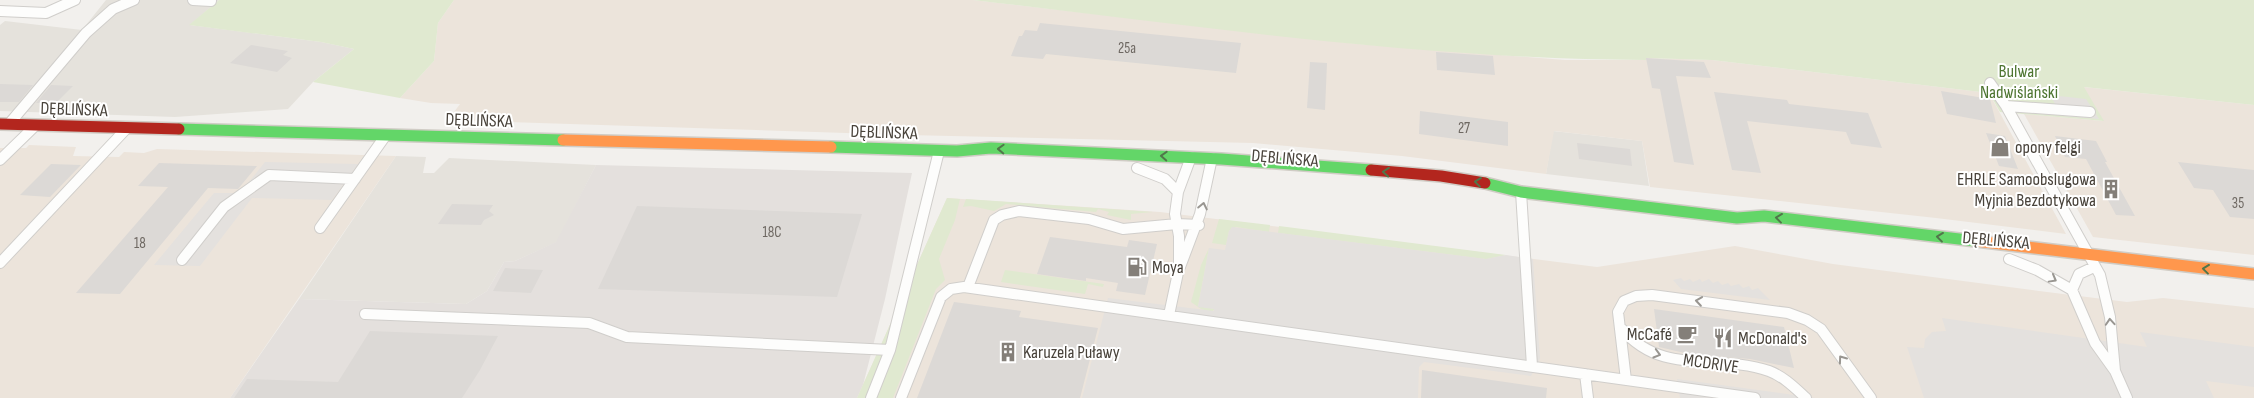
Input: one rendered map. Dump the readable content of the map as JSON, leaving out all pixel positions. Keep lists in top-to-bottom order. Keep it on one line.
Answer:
{"streets":{"main road":["DĘBLIŃSKA"],"lane":["MCDRIVE"]},"parks":["Bulwar Nadwiślański"],"places":{"shop":["opony felgi"],"building":["EHRLE Samoobslugowa Myjnia Bezdotykowa","Karuzela Puławy"],"fuel station":["Moya"],"cafe":["McCafé"],"restaurant":["McDonald's"]},"house_numbers":["25a","27","35","18C","18"]}
